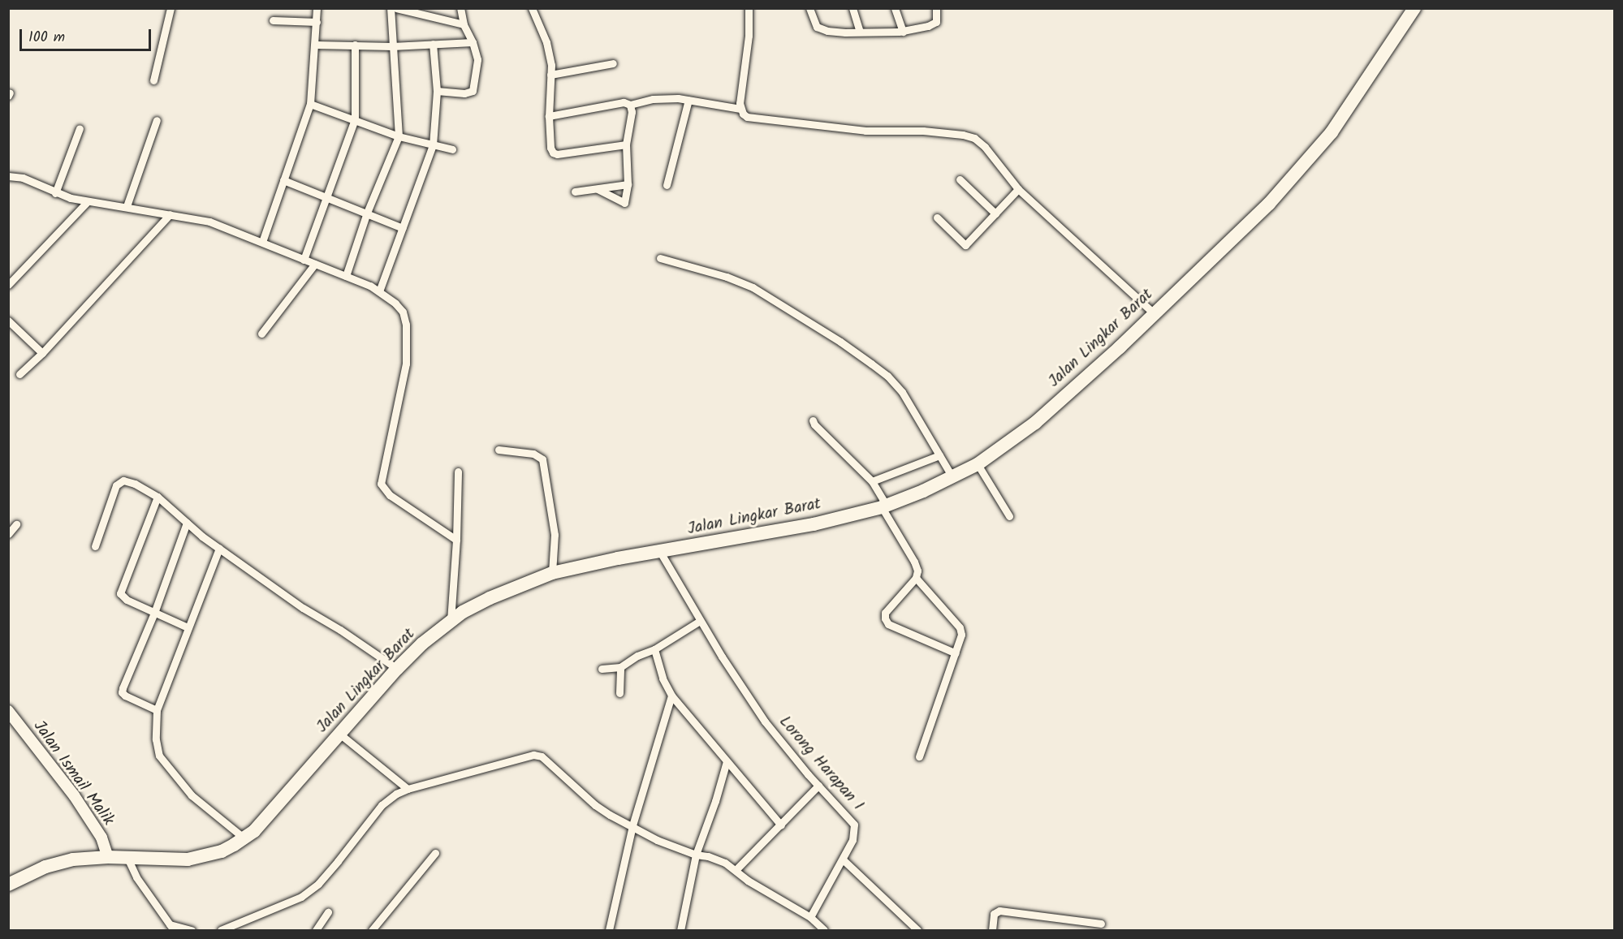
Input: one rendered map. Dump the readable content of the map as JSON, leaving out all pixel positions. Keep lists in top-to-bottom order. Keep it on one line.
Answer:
{"streets":{"highway":["Jalan Lingkar Barat"],"main road":["Jalan Ismail Malik"],"street":["Lorong Harapan I"]},"crossings":[["Jalan Lingkar Barat","Lorong Harapan I"],["Jalan Lingkar Barat","Jalan Ismail Malik"]],"scale_bar":"100 m"}
